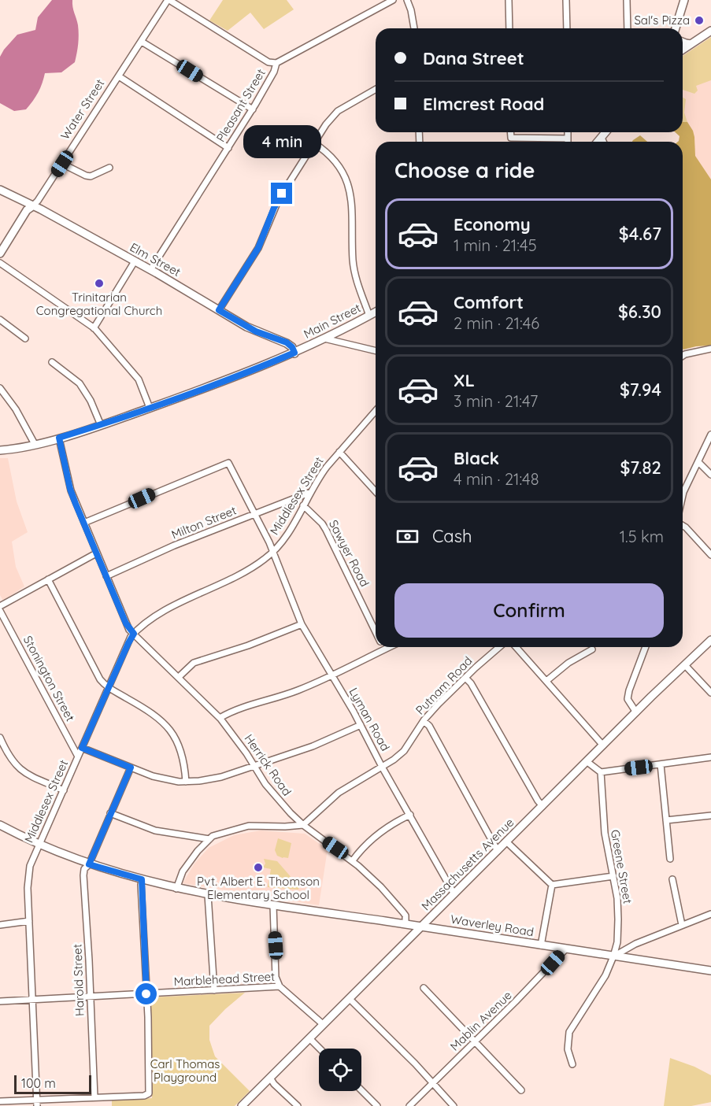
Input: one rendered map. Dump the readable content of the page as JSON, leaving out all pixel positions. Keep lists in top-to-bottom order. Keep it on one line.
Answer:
{"streets":{"main road":["Water Street","Elm Street","Main Street","Massachusetts Avenue","Waverley Road"],"street":["Pleasant Street","Middlesex Street","Milton Street","Sawyer Road","Stonington Street","Putnam Road","Lyman Road","Herrick Road","Greene Street","Marblehead Street","Harold Street","Mablin Avenue"]},"crossings":[["Pleasant Street","Elm Street"],["Water Street","Elm Street"],["Elm Street","Main Street"],["Main Street","Herrick Road"],["Middlesex Street","Milton Street"],["Middlesex Street","Sawyer Road"],["Middlesex Street","Stonington Street"],["Middlesex Street","Lyman Road"],["Middlesex Street","Herrick Road"],["Middlesex Street","Waverley Road"],["Middlesex Street","Marblehead Street"],["Milton Street","Lyman Road"],["Milton Street","Herrick Road"],["Putnam Road","Lyman Road"],["Putnam Road","Herrick Road"],["Lyman Road","Herrick Road"],["Lyman Road","Massachusetts Avenue"],["Herrick Road","Waverley Road"],["Massachusetts Avenue","Waverley Road"],["Massachusetts Avenue","Marblehead Street"],["Greene Street","Waverley Road"],["Waverley Road","Harold Street"],["Waverley Road","Mablin Avenue"],["Marblehead Street","Harold Street"]],"parks":["Carl Thomas Playground"],"places":["Sal's Pizza","Trinitarian Congregational Church","Pvt. Albert E. Thomson Elementary School"],"scale_bar":"100 m","page":{"banner":["Dana Street","Elmcrest Road"],"bubble":"4 min","heading":"Choose a ride","list":[{"name":"Economy","note":"1 min · 21:45","value":"$4.67"},{"name":"Comfort","note":"2 min · 21:46","value":"$6.30"},{"name":"XL","note":"3 min · 21:47","value":"$7.94"},{"name":"Black","note":"4 min · 21:48","value":"$7.82"}],"pay":["Cash","1.5 km"],"buttons":"Confirm","scale":"100 m"}}
